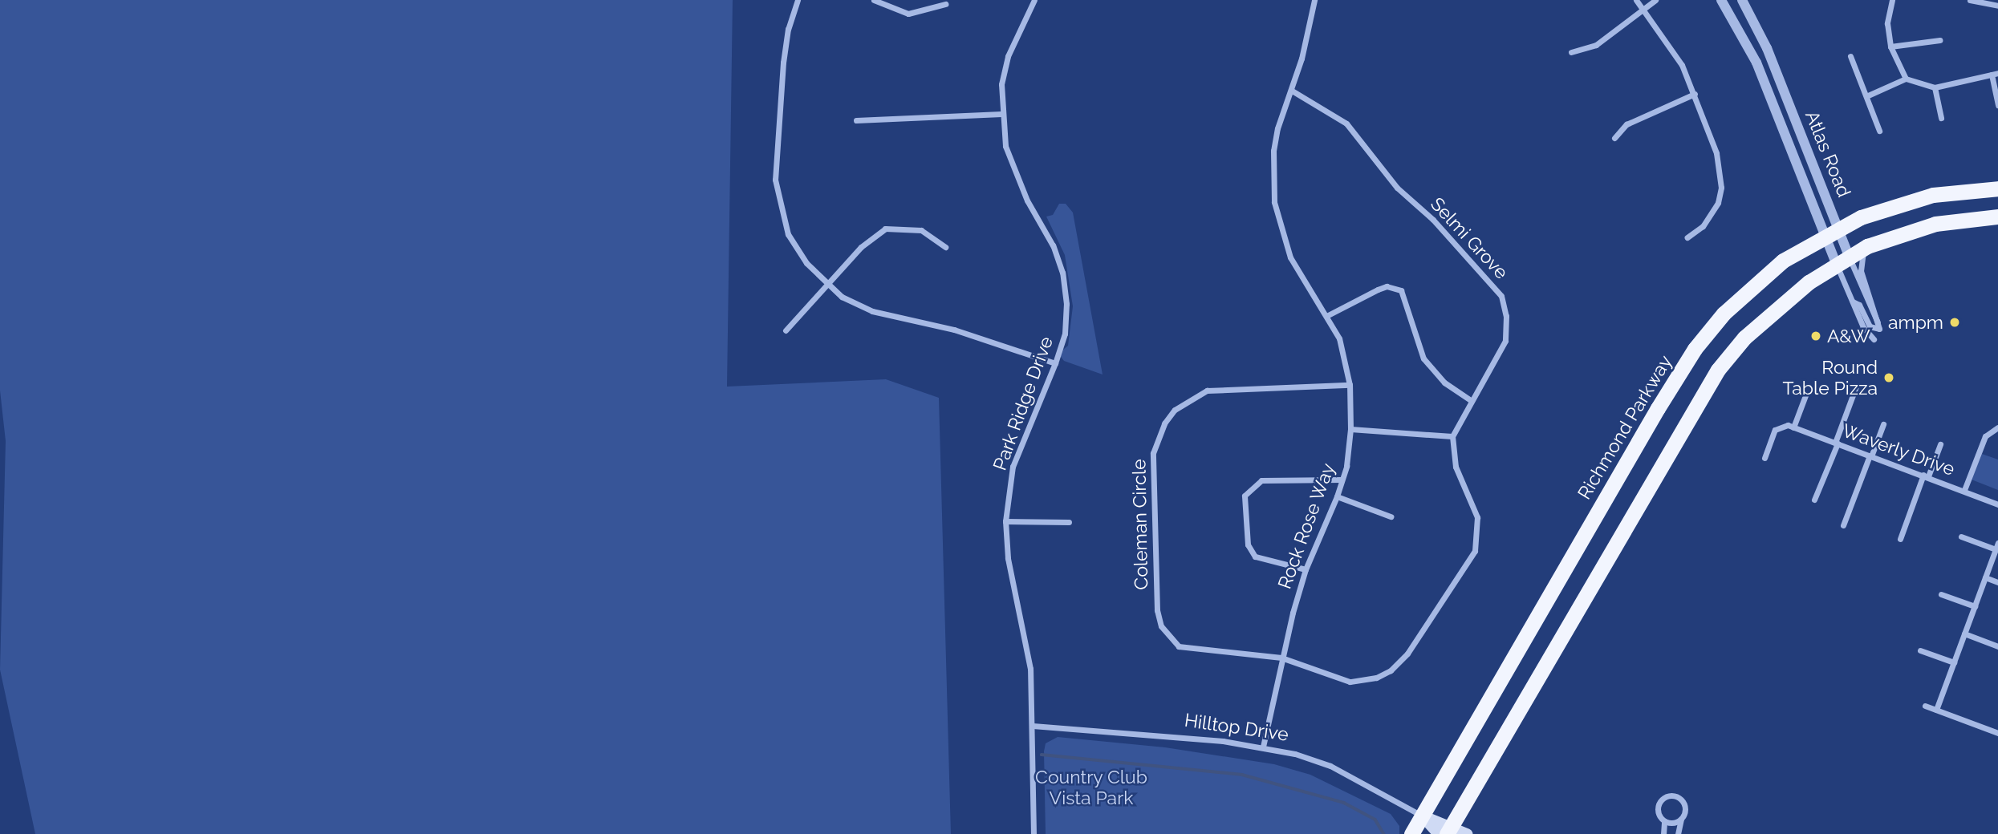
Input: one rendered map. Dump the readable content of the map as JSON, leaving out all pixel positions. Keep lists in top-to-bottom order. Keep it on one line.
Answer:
{"streets":{"highway":["Richmond Parkway"],"main road":["Hilltop Drive"],"street":["Atlas Road","Selmi Grove","Park Ridge Drive","Waverly Drive","Coleman Circle","Rock Rose Way"]},"crossings":[["Atlas Road","Richmond Parkway"],["Selmi Grove","Rock Rose Way"],["Park Ridge Drive","Hilltop Drive"],["Richmond Parkway","Hilltop Drive"],["Coleman Circle","Rock Rose Way"],["Rock Rose Way","Hilltop Drive"]],"parks":["Country Club Vista Park"],"places":["ampm","A&W","Round Table Pizza"]}
